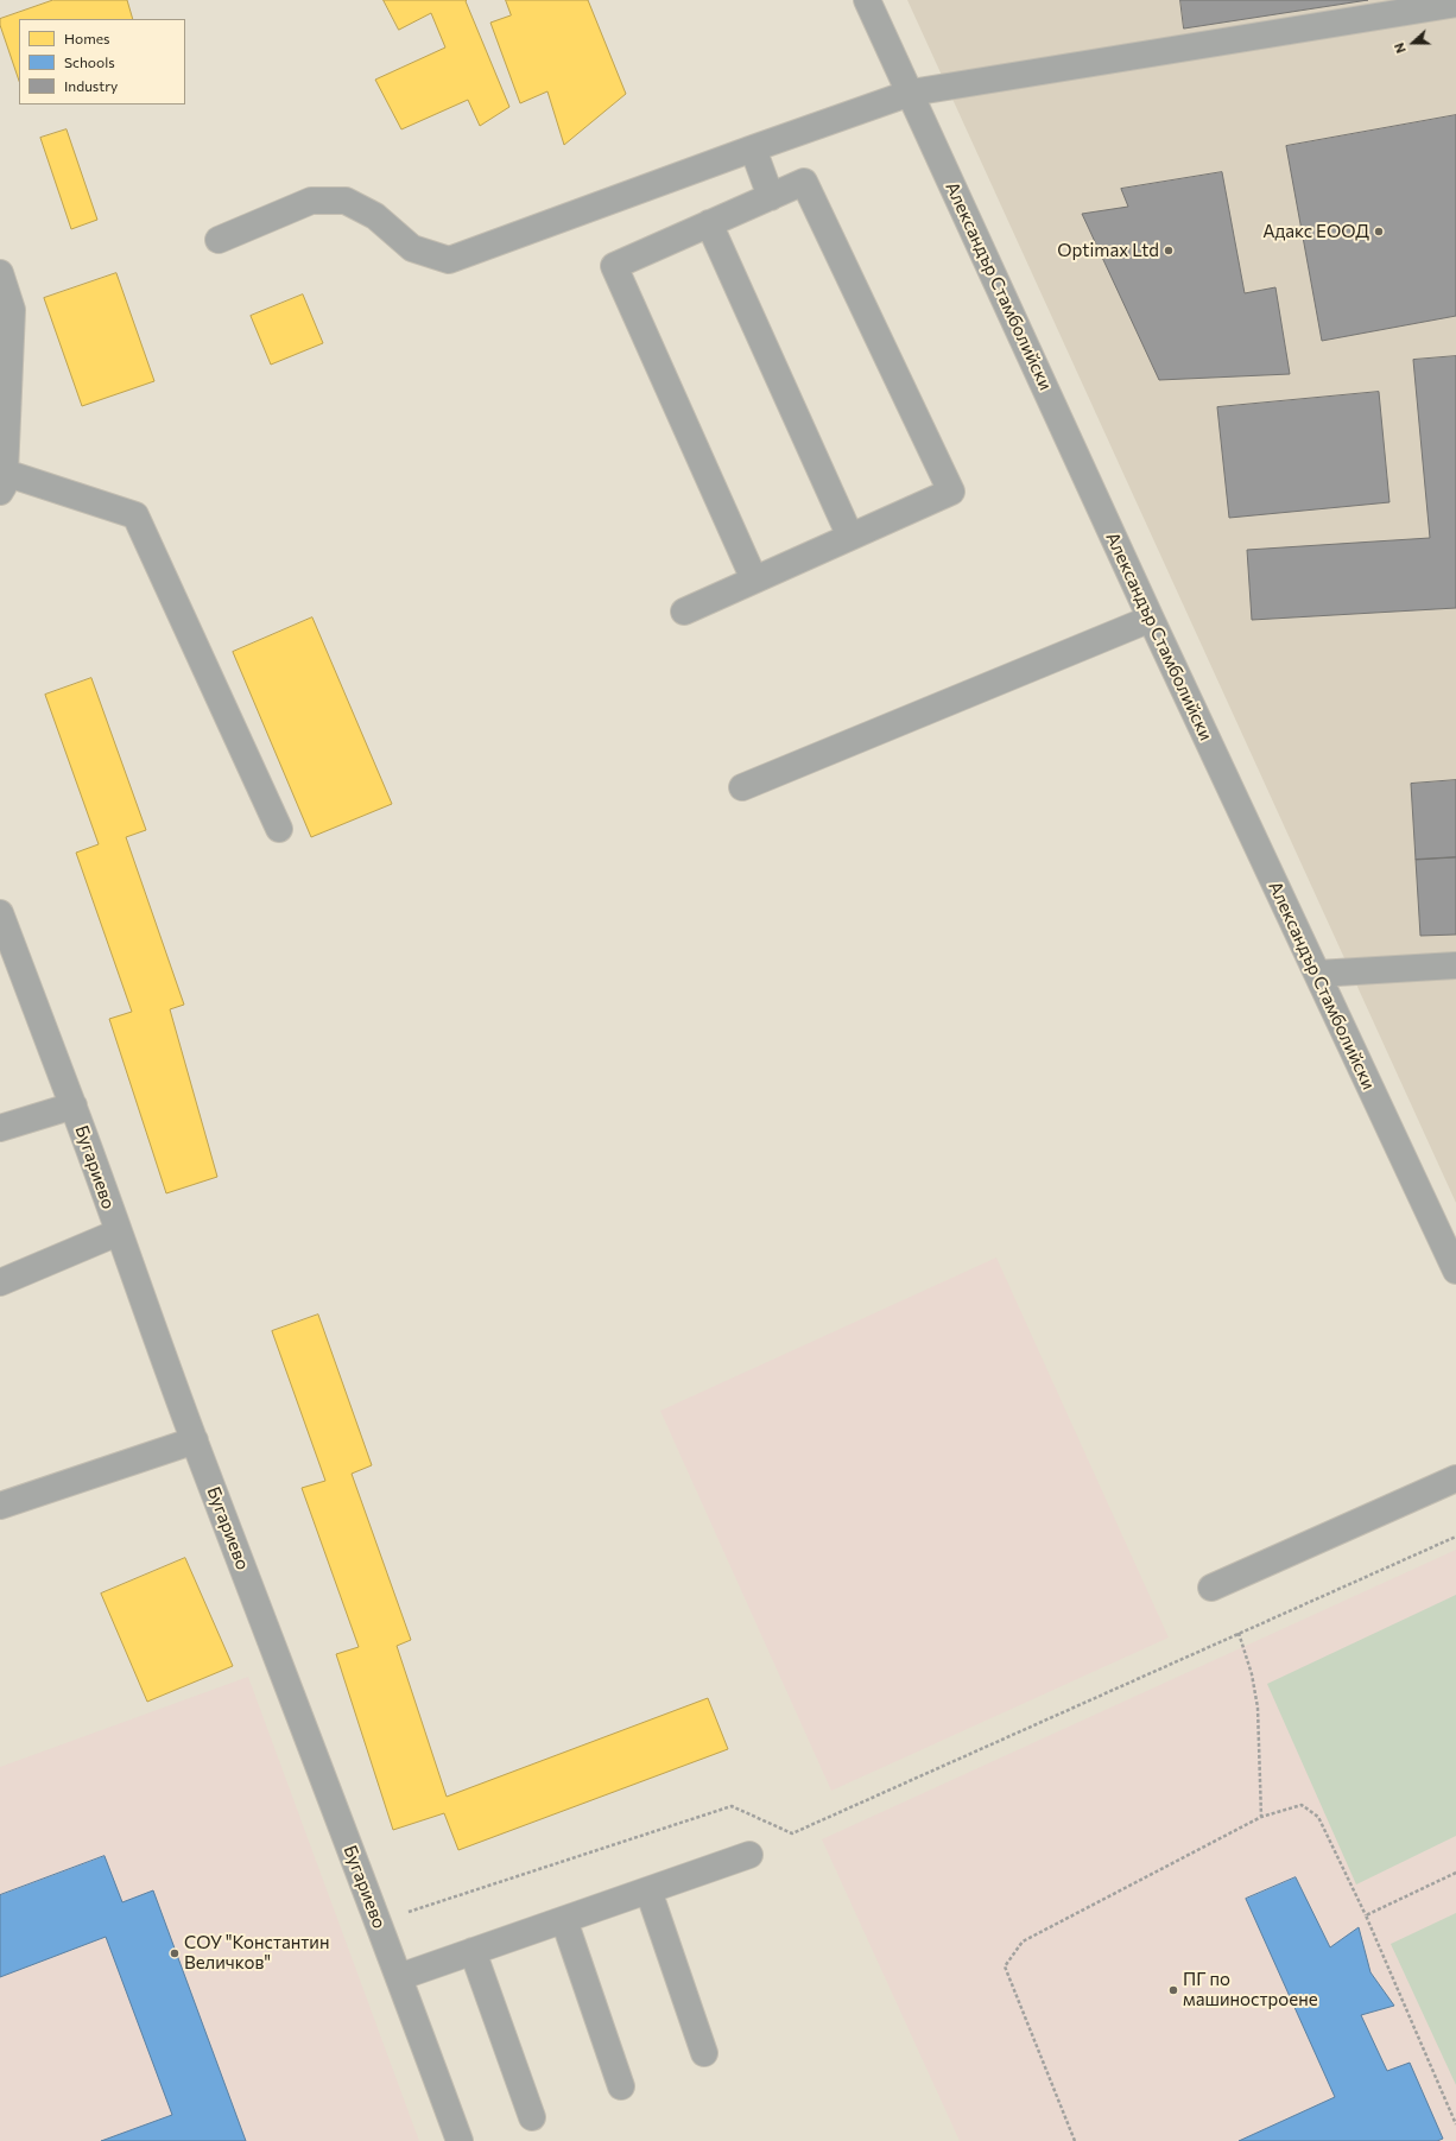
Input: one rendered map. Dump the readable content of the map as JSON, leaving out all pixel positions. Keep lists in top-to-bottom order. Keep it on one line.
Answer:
{"streets":{"street":["Александър Стамболийски","Бугариево"]},"places":["Адакс ЕООД","Optimax Ltd","СОУ \"Константин Величков\"","ПГ по машиностроене"],"legend":["Homes","Schools","Industry"],"north":"left"}
